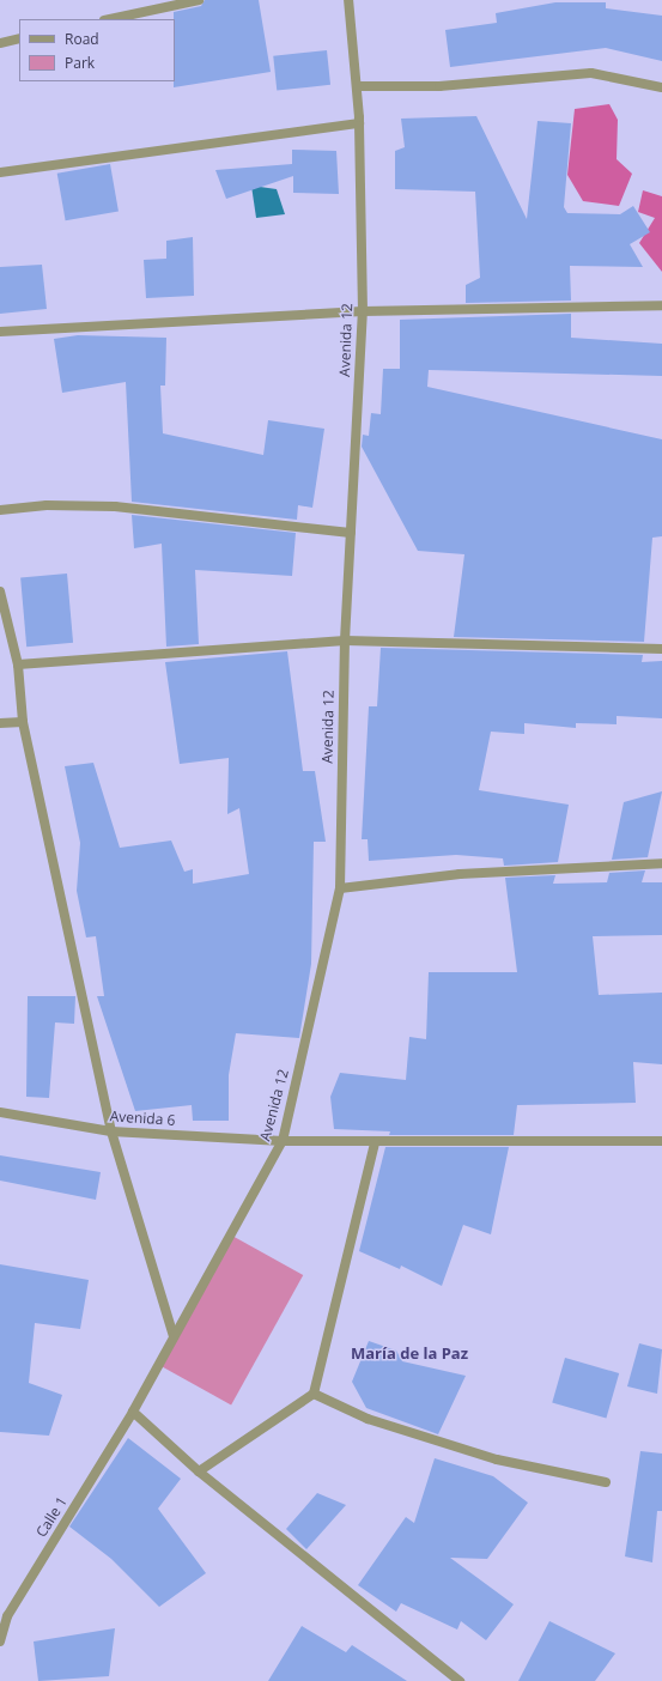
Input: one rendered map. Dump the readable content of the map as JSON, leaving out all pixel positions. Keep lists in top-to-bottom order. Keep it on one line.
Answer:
{"streets":{"street":["Avenida 12","Avenida 6","Calle 1"]},"crossings":[["Avenida 12","Avenida 6"],["Avenida 12","Calle 1"]],"districts":["María de la Paz"],"legend":["Road","Park"]}
